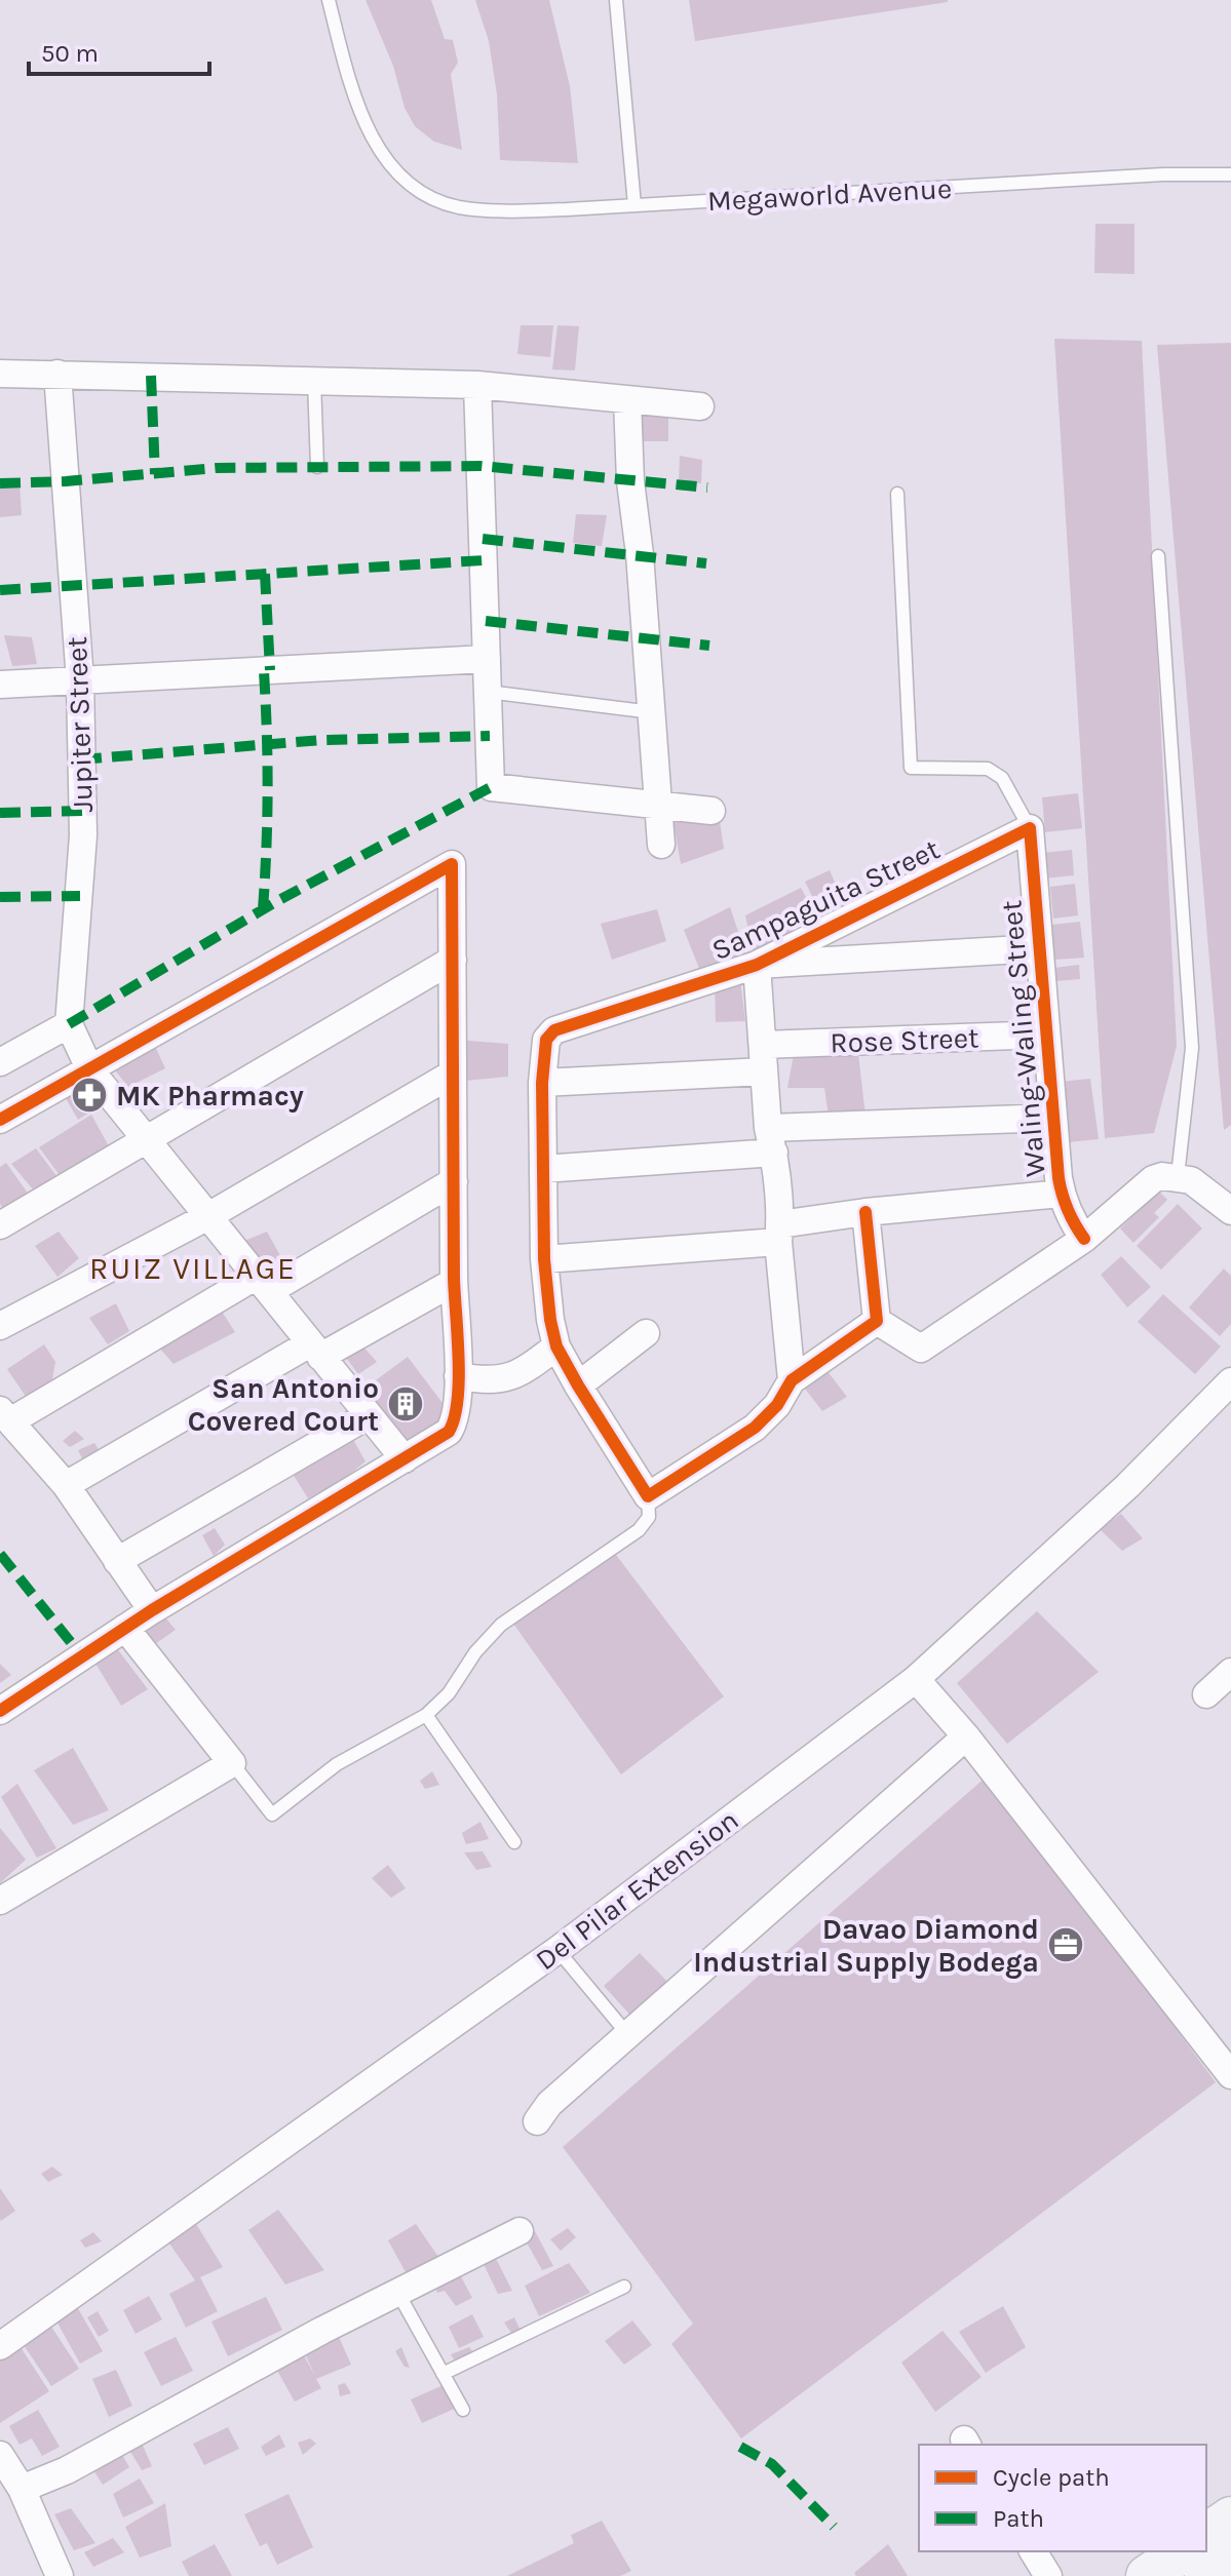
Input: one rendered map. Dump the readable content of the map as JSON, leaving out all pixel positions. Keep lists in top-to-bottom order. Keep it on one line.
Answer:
{"streets":{"street":["Jupiter Street","Sampaguita Street","Waling-Waling Street","Rose Street","Del Pilar Extension"],"lane":["Megaworld Avenue"]},"crossings":[["Sampaguita Street","Waling-Waling Street"],["Sampaguita Street","Rose Street"],["Waling-Waling Street","Rose Street"]],"districts":["RUIZ VILLAGE"],"places":{"pharmacy":["MK Pharmacy"],"building":["San Antonio Covered Court"],"office":["Davao Diamond Industrial Supply Bodega"]},"legend":["Cycle path","Path"],"scale_bar":"50 m"}
